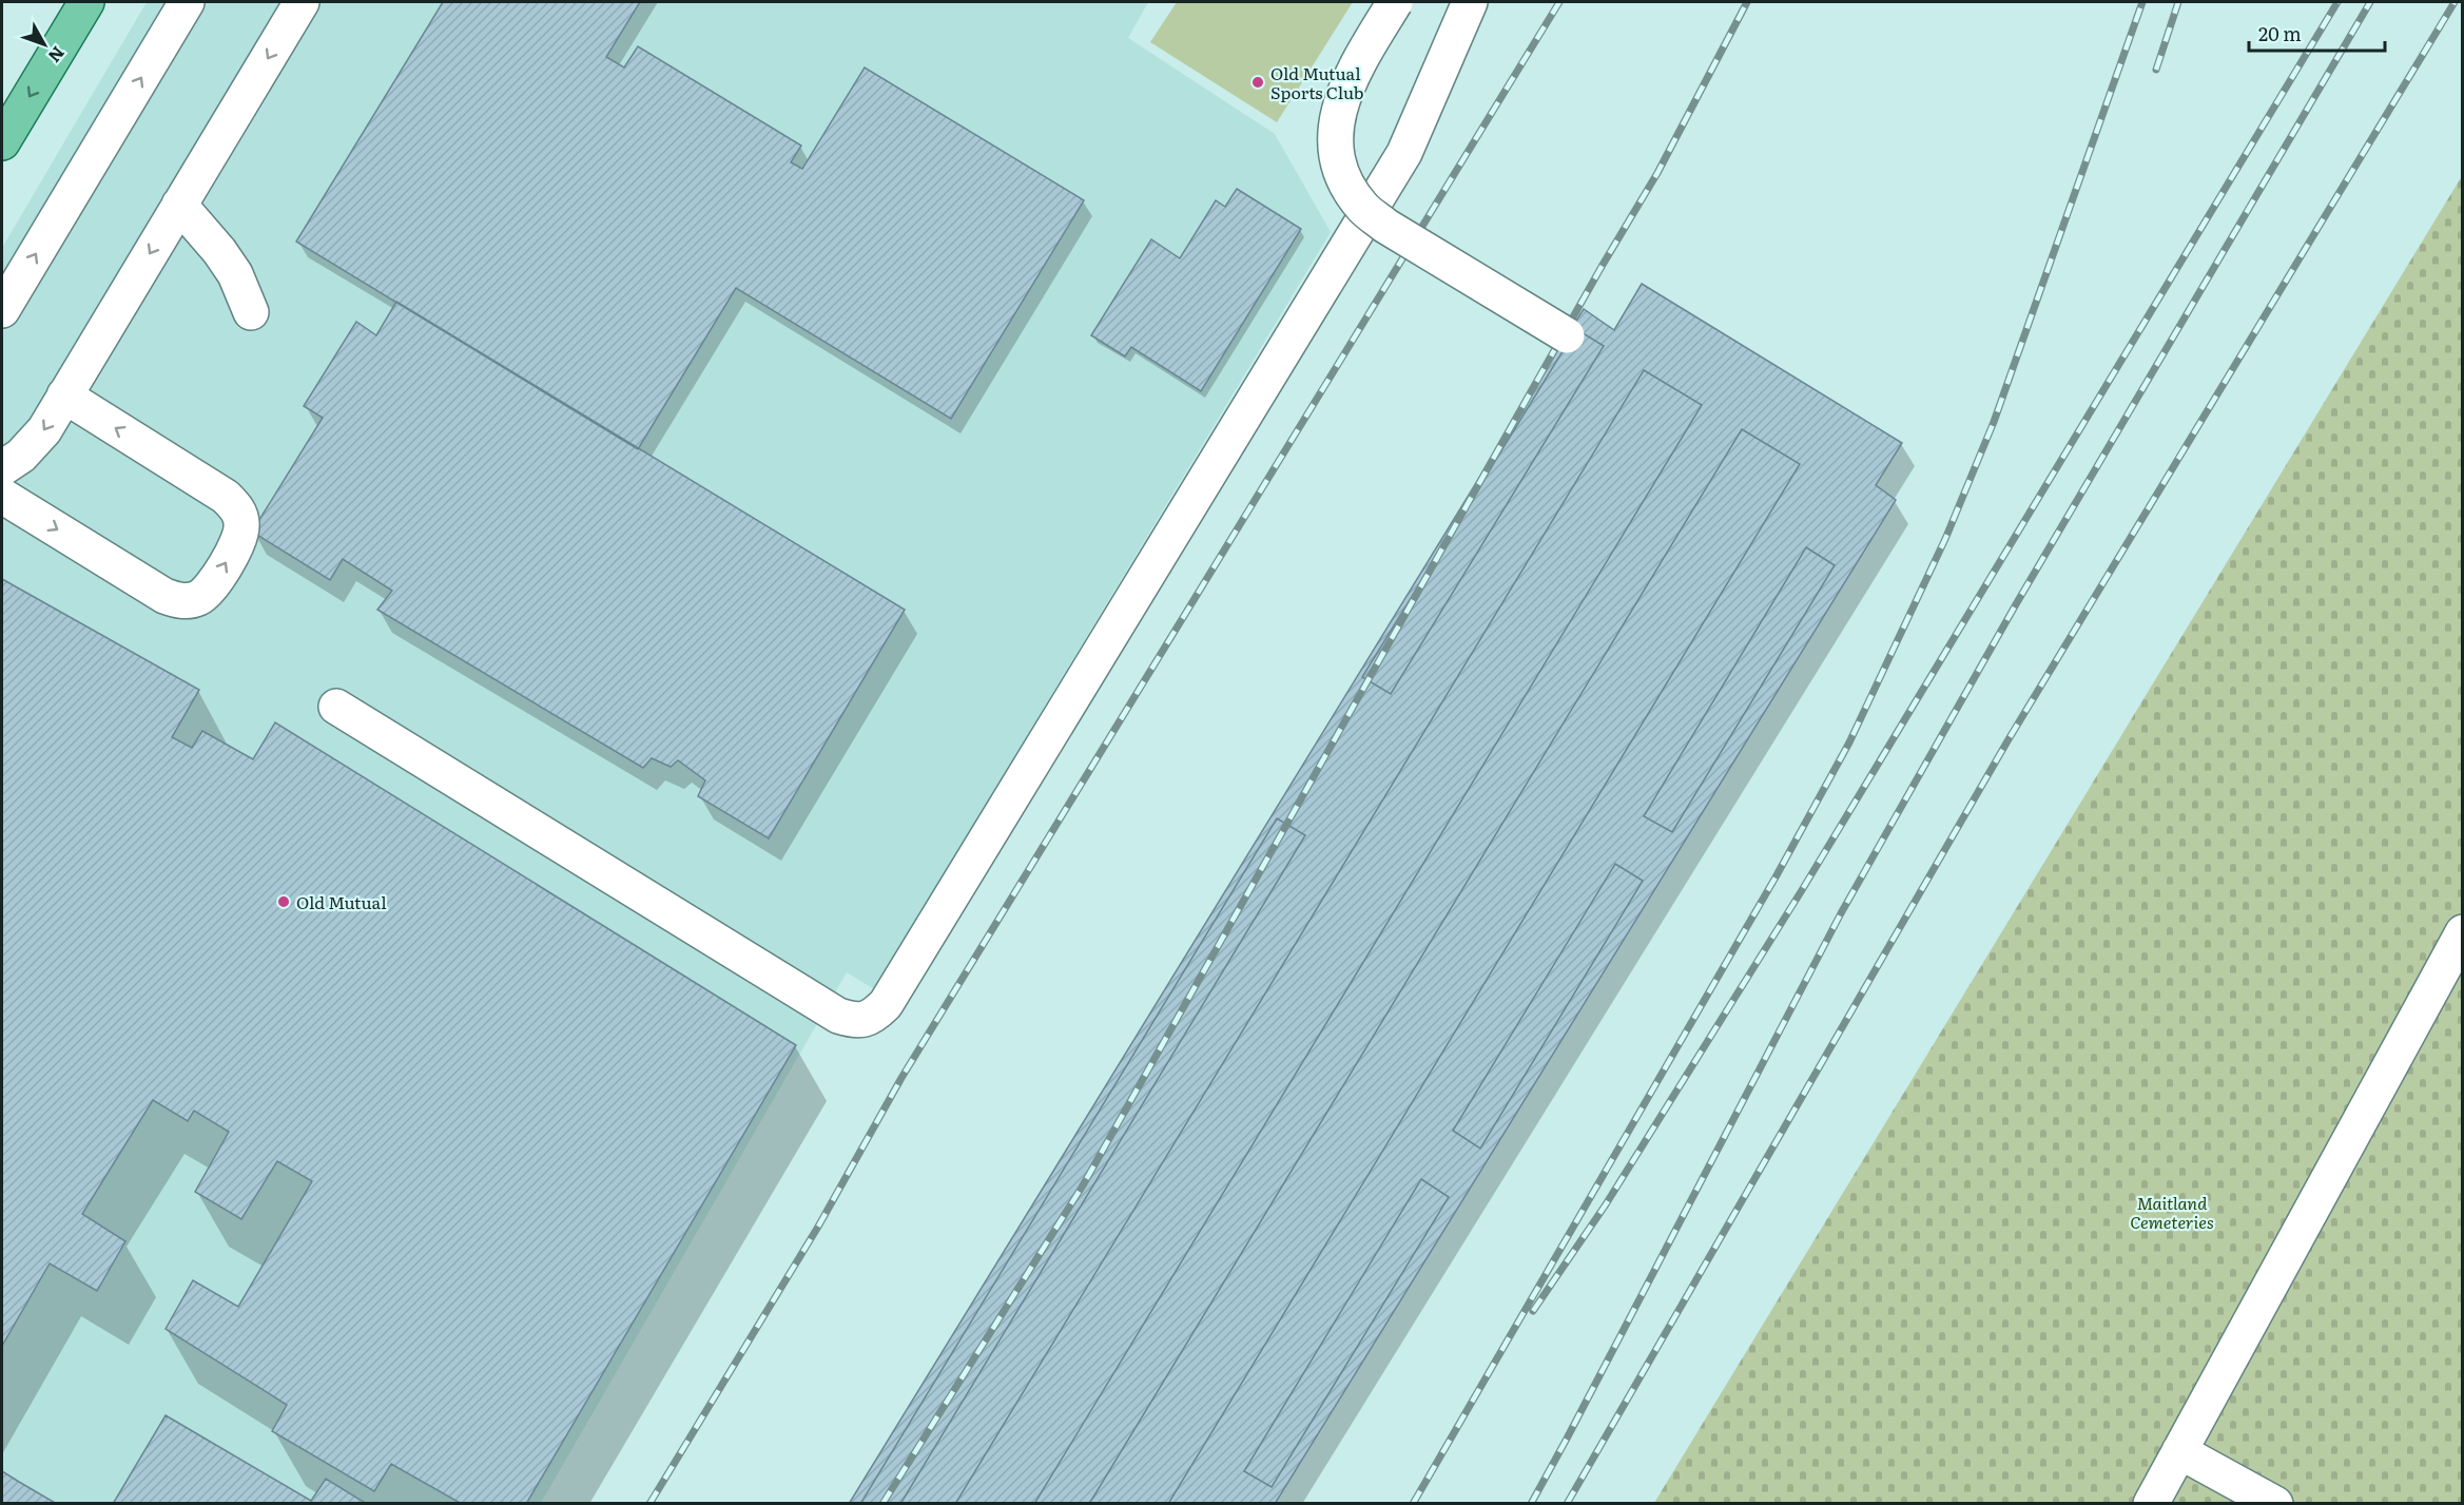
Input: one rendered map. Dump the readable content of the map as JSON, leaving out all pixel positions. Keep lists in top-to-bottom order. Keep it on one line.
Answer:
{"parks":["Maitland Cemeteries"],"places":["Old Mutual Sports Club","Old Mutual"],"scale_bar":"20 m","north":"bottom right"}
